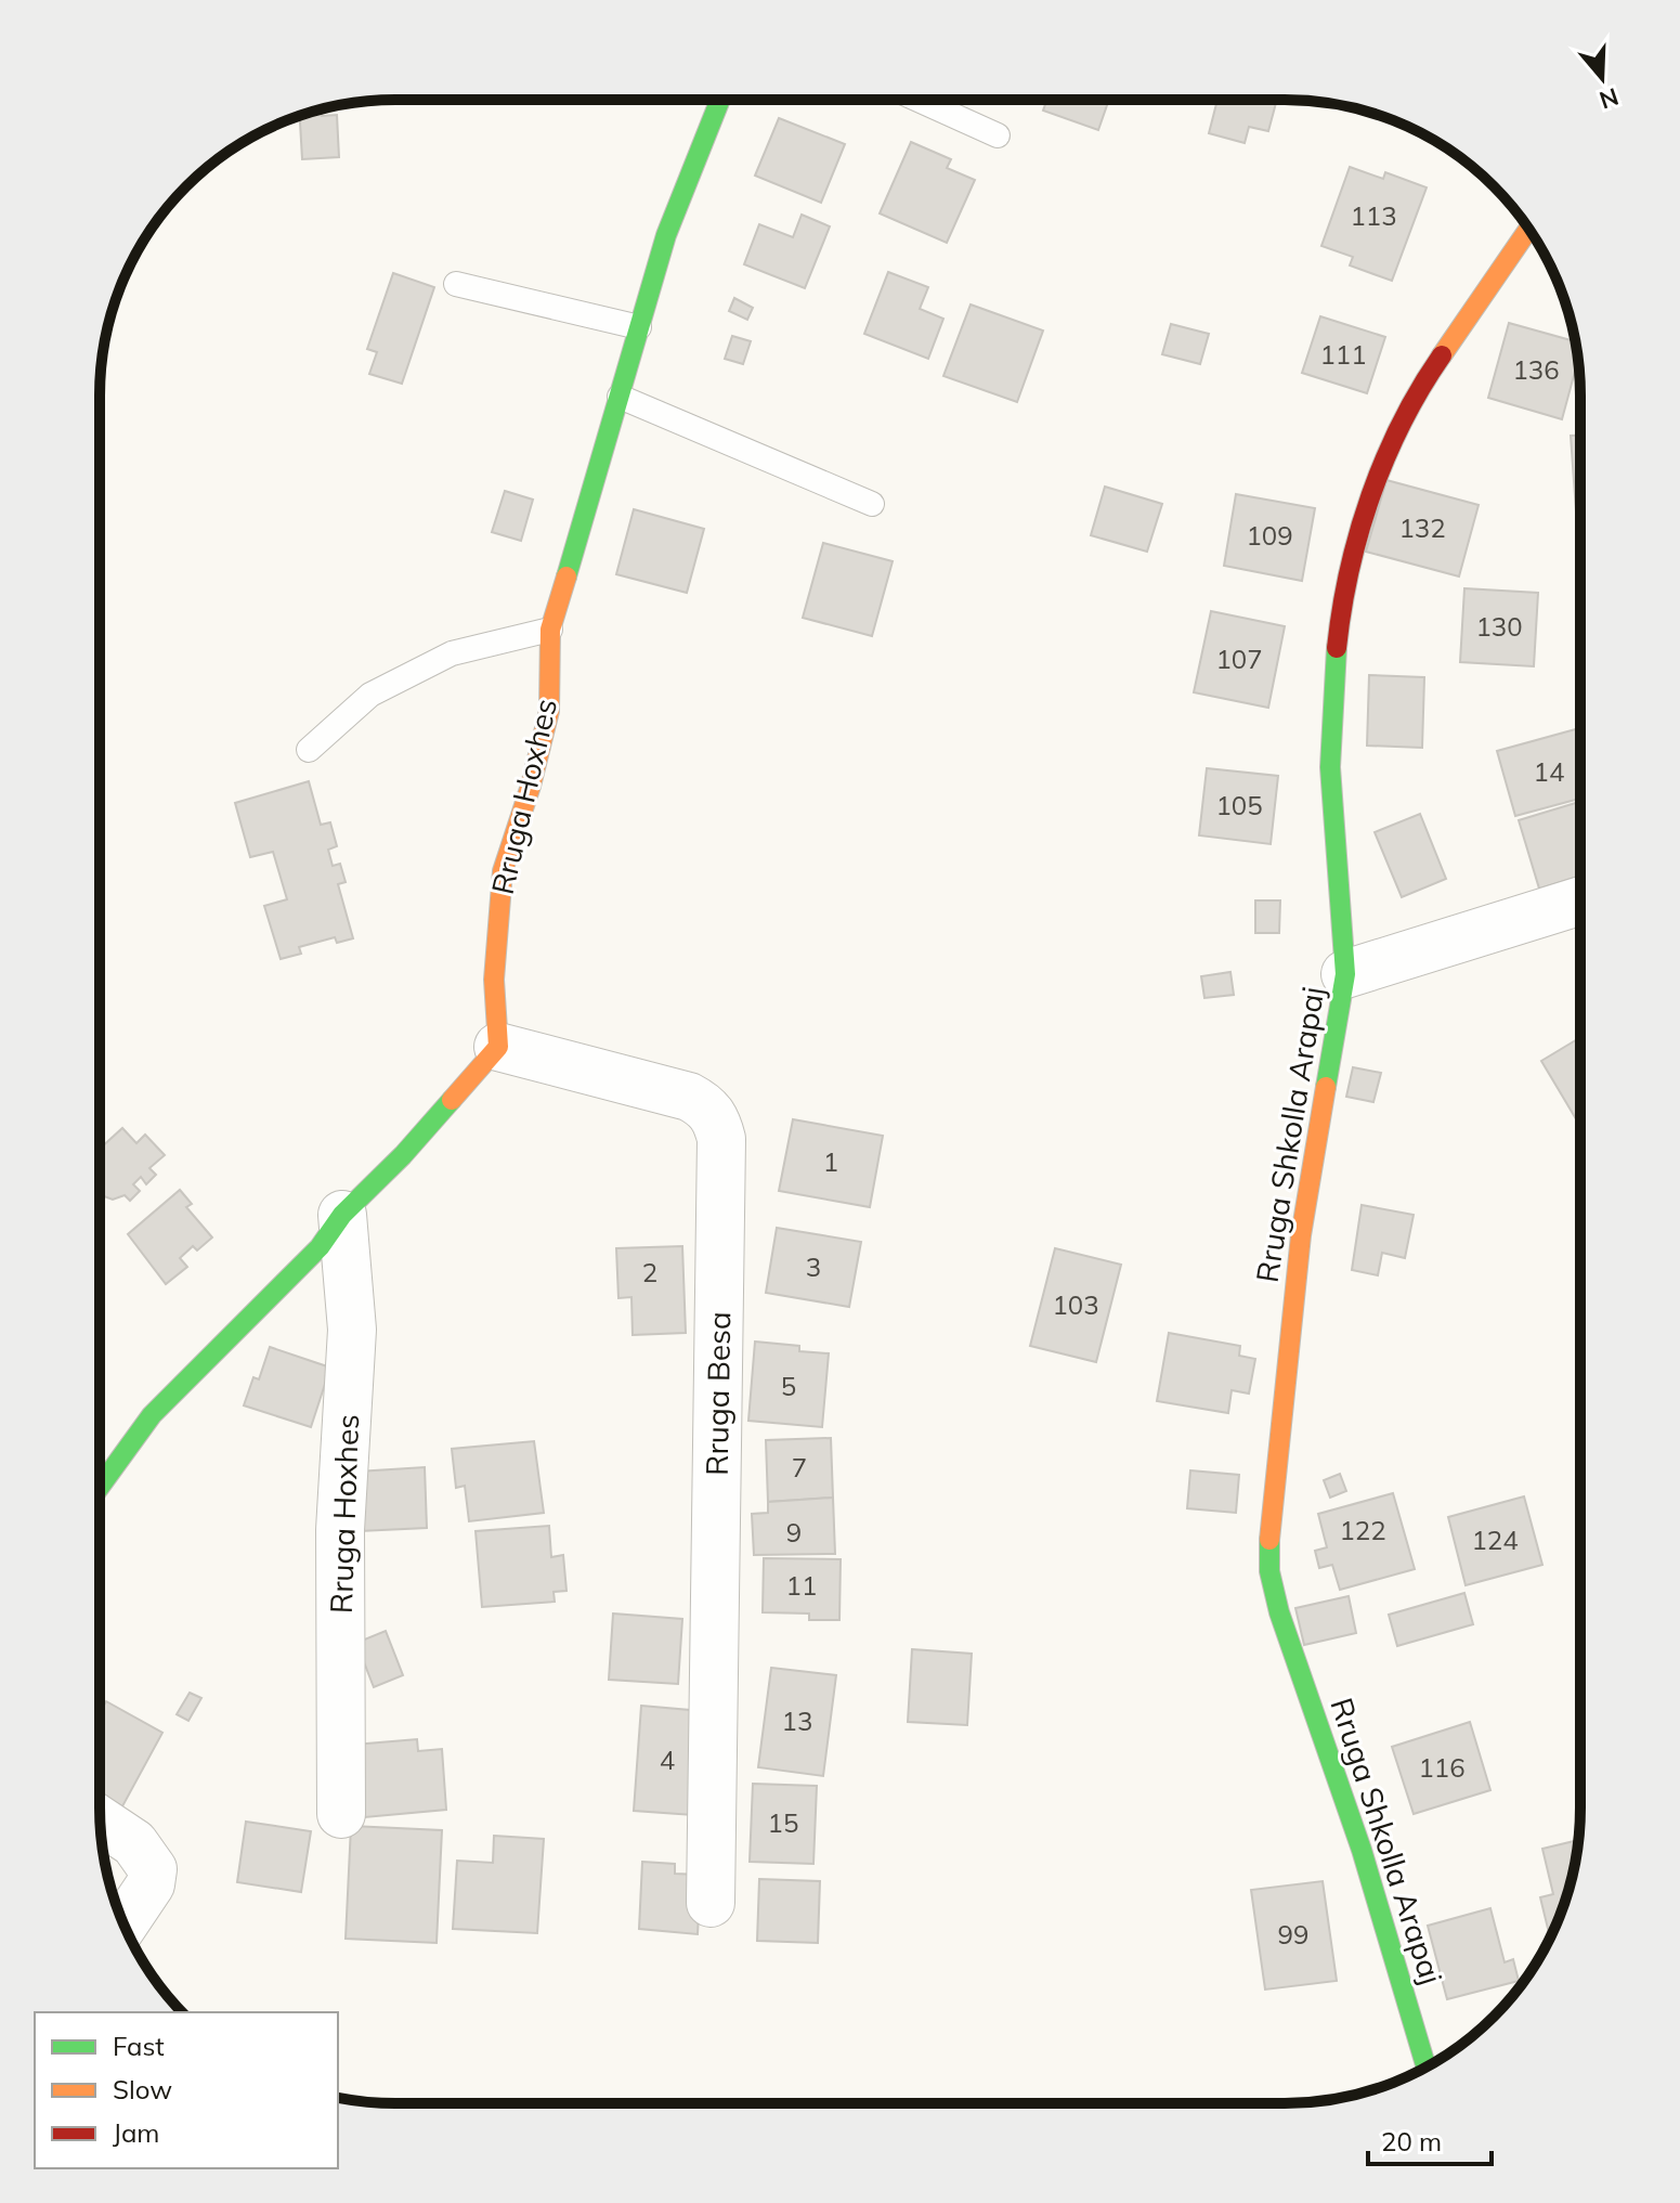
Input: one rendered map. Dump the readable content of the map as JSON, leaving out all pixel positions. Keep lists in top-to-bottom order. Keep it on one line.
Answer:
{"streets":{"street":["Rruga Hoxhes","Rruga Shkolla Arapaj","Rruga Besa"]},"crossings":[["Rruga Hoxhes","Rruga Besa"]],"house_numbers":["113","111","136","132","109","130","107","14","105","1","3","2","103","5","7","122","9","124","11","13","4","116","15","99"],"legend":["Fast","Slow","Jam"],"scale_bar":"20 m","north":"bottom"}
